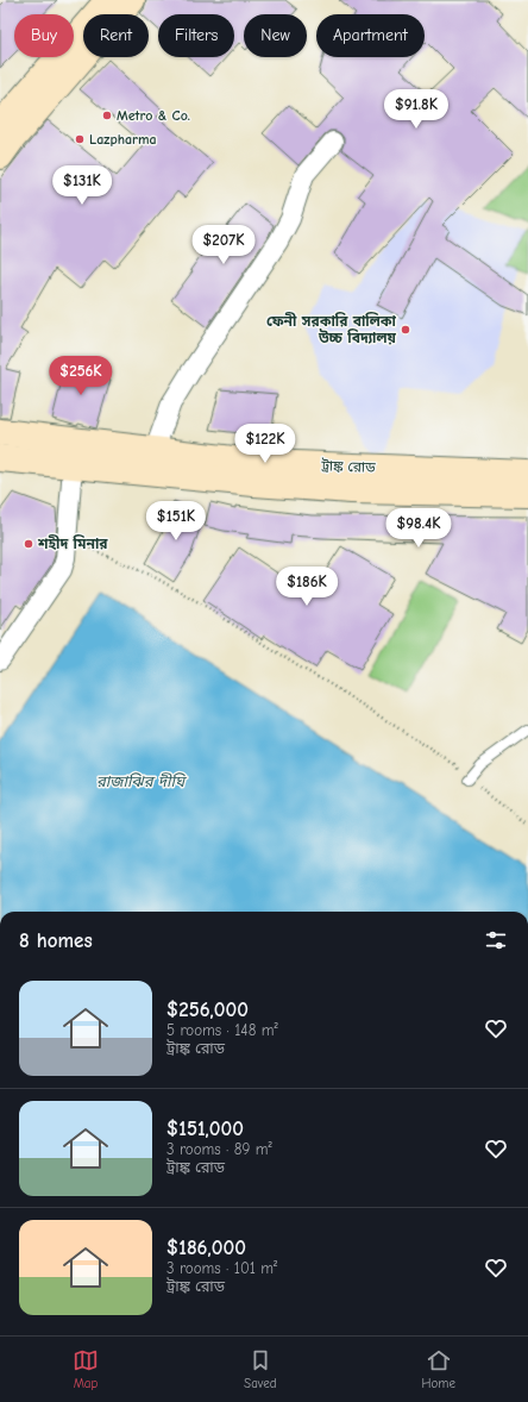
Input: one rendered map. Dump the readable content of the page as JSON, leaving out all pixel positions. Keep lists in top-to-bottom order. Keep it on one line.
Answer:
{"streets":{"main road":["ট্রাঙ্ক রোড"]},"water":["রাজাঝির দীঘি"],"places":["Metro & Co.","Lazpharma","ফেনী সরকারি বালিকা উচ্চ বিদ্যালয়","শহীদ মিনার"],"page":{"chip":["Buy","Rent","Filters","New","Apartment"],"price":["$91.8K","$131K","$207K","$256K","$122K","$151K","$98.4K","$186K"],"heading":"8 homes","list":[{"name":"$256,000","note":"5 rooms · 148 m² · ট্রাঙ্ক রোড"},{"name":"$151,000","note":"3 rooms · 89 m² · ট্রাঙ্ক রোড"},{"name":"$186,000","note":"3 rooms · 101 m² · ট্রাঙ্ক রোড"}],"tabs":["Map","Saved","Home"]}}
